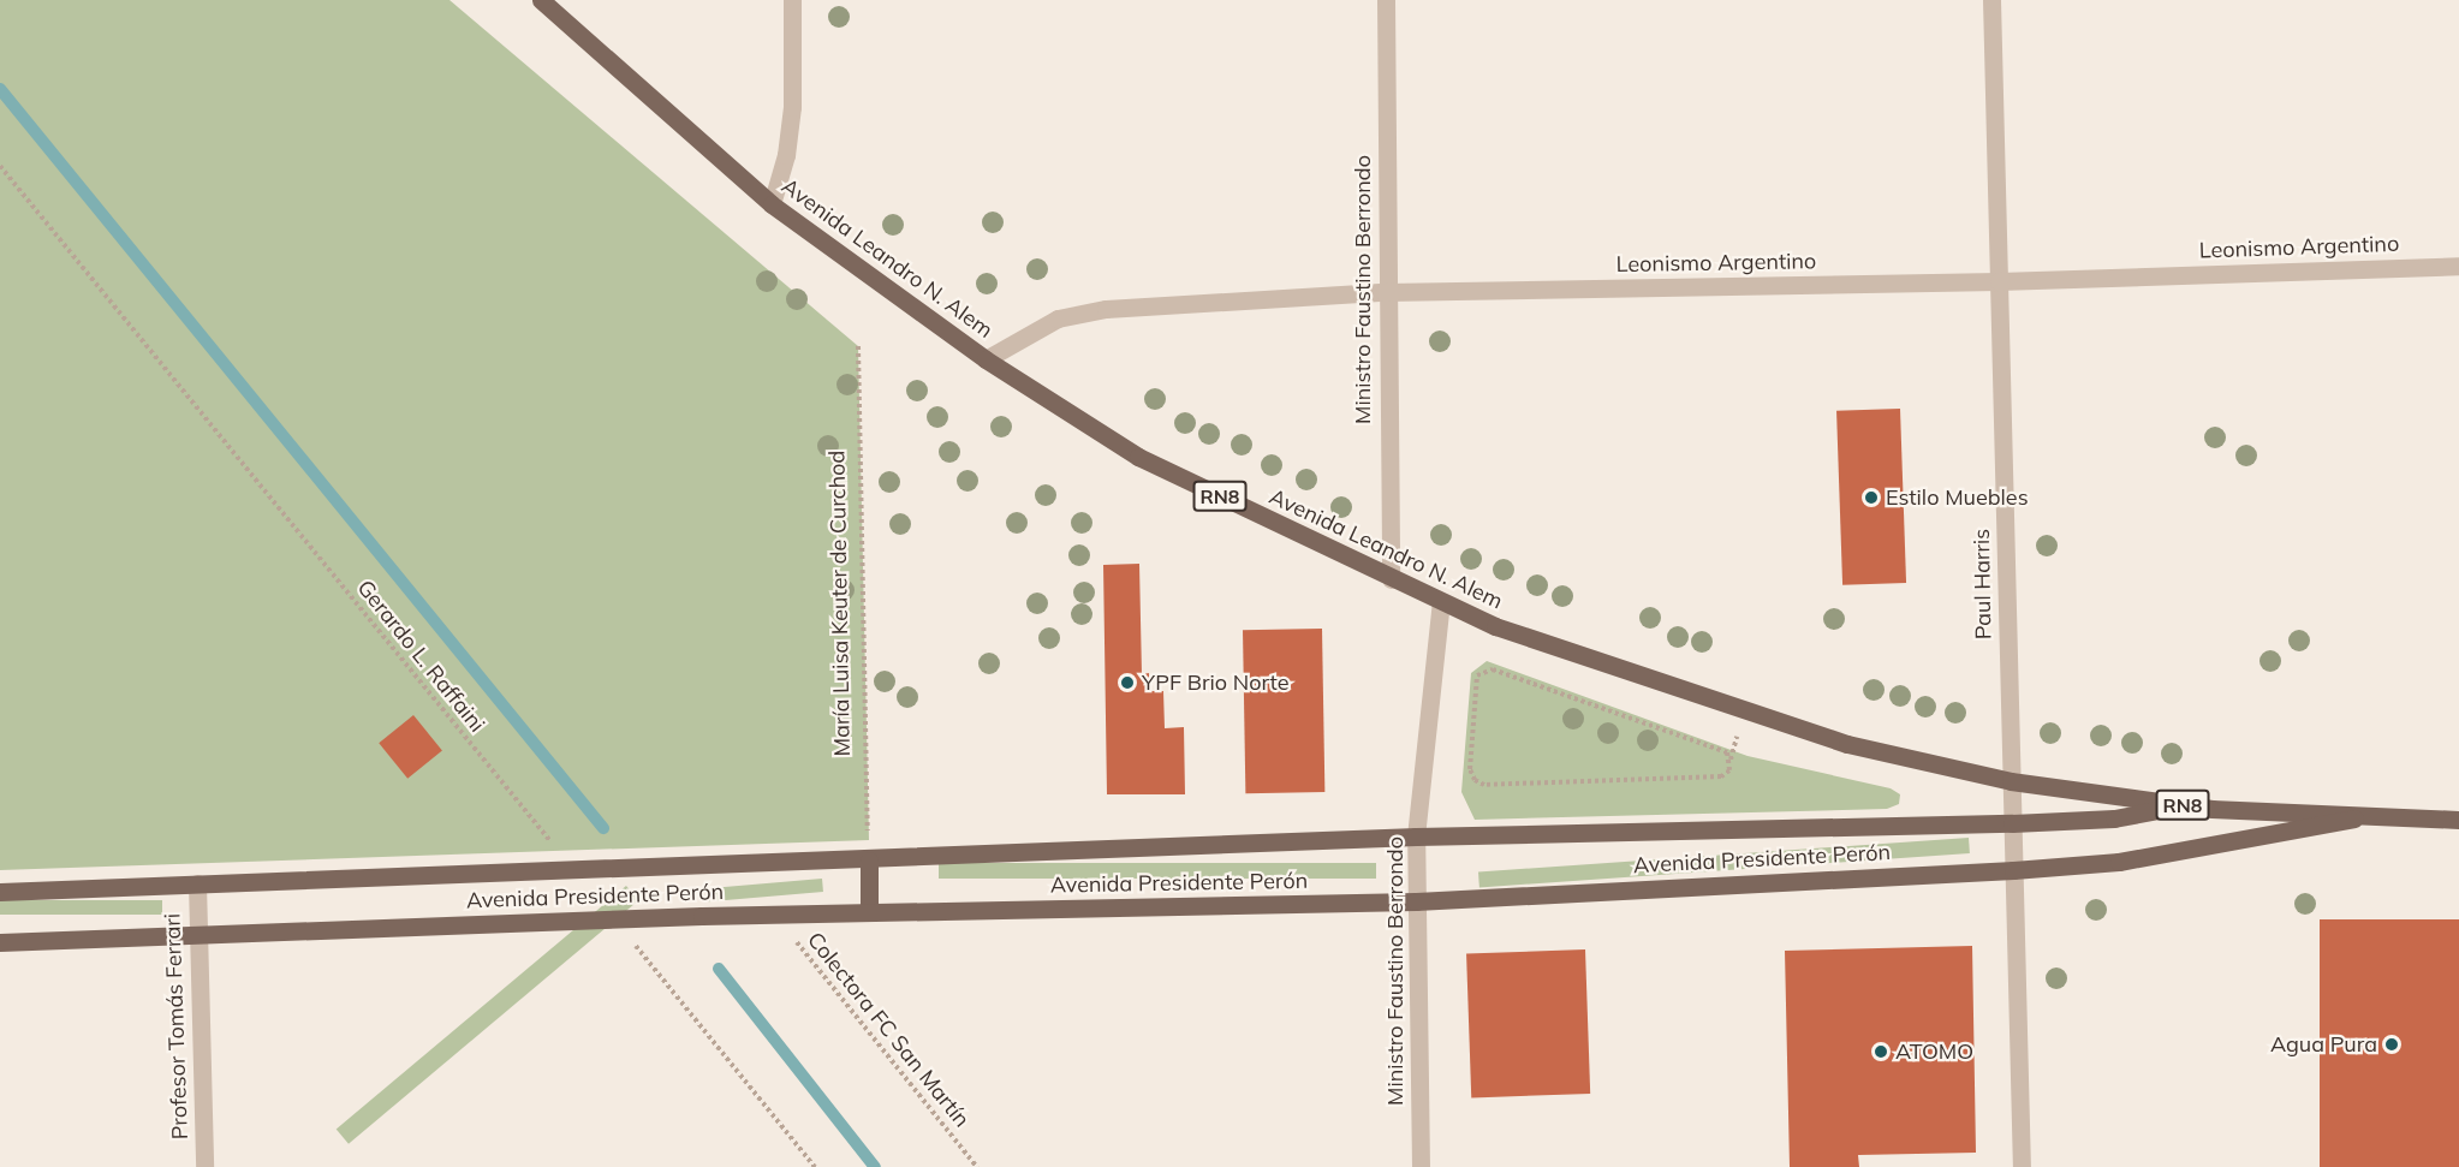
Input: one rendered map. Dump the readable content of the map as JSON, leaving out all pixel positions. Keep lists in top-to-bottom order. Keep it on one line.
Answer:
{"streets":{"main road":["Avenida Leandro N. Alem","RN8","Avenida Presidente Perón"],"street":["Leonismo Argentino","Ministro Faustino Berrondo","Paul Harris","Profesor Tomás Ferrari"],"path":["María Luisa Keuter de Curchod","Gerardo L. Raffaini","Colectora FC San Martín"]},"crossings":[["Leonismo Argentino","Avenida Leandro N. Alem"],["Leonismo Argentino","Ministro Faustino Berrondo"],["Leonismo Argentino","Paul Harris"],["Avenida Leandro N. Alem","Ministro Faustino Berrondo"],["Avenida Leandro N. Alem","Paul Harris"],["Avenida Leandro N. Alem","Avenida Presidente Perón"],["Ministro Faustino Berrondo","Avenida Presidente Perón"],["Paul Harris","Avenida Presidente Perón"],["María Luisa Keuter de Curchod","Avenida Presidente Perón"],["Gerardo L. Raffaini","Avenida Presidente Perón"],["Avenida Presidente Perón","Profesor Tomás Ferrari"],["Avenida Presidente Perón","Colectora FC San Martín"]],"places":["Estilo Muebles","YPF Brio Norte","Agua Pura","ATOMO"]}
